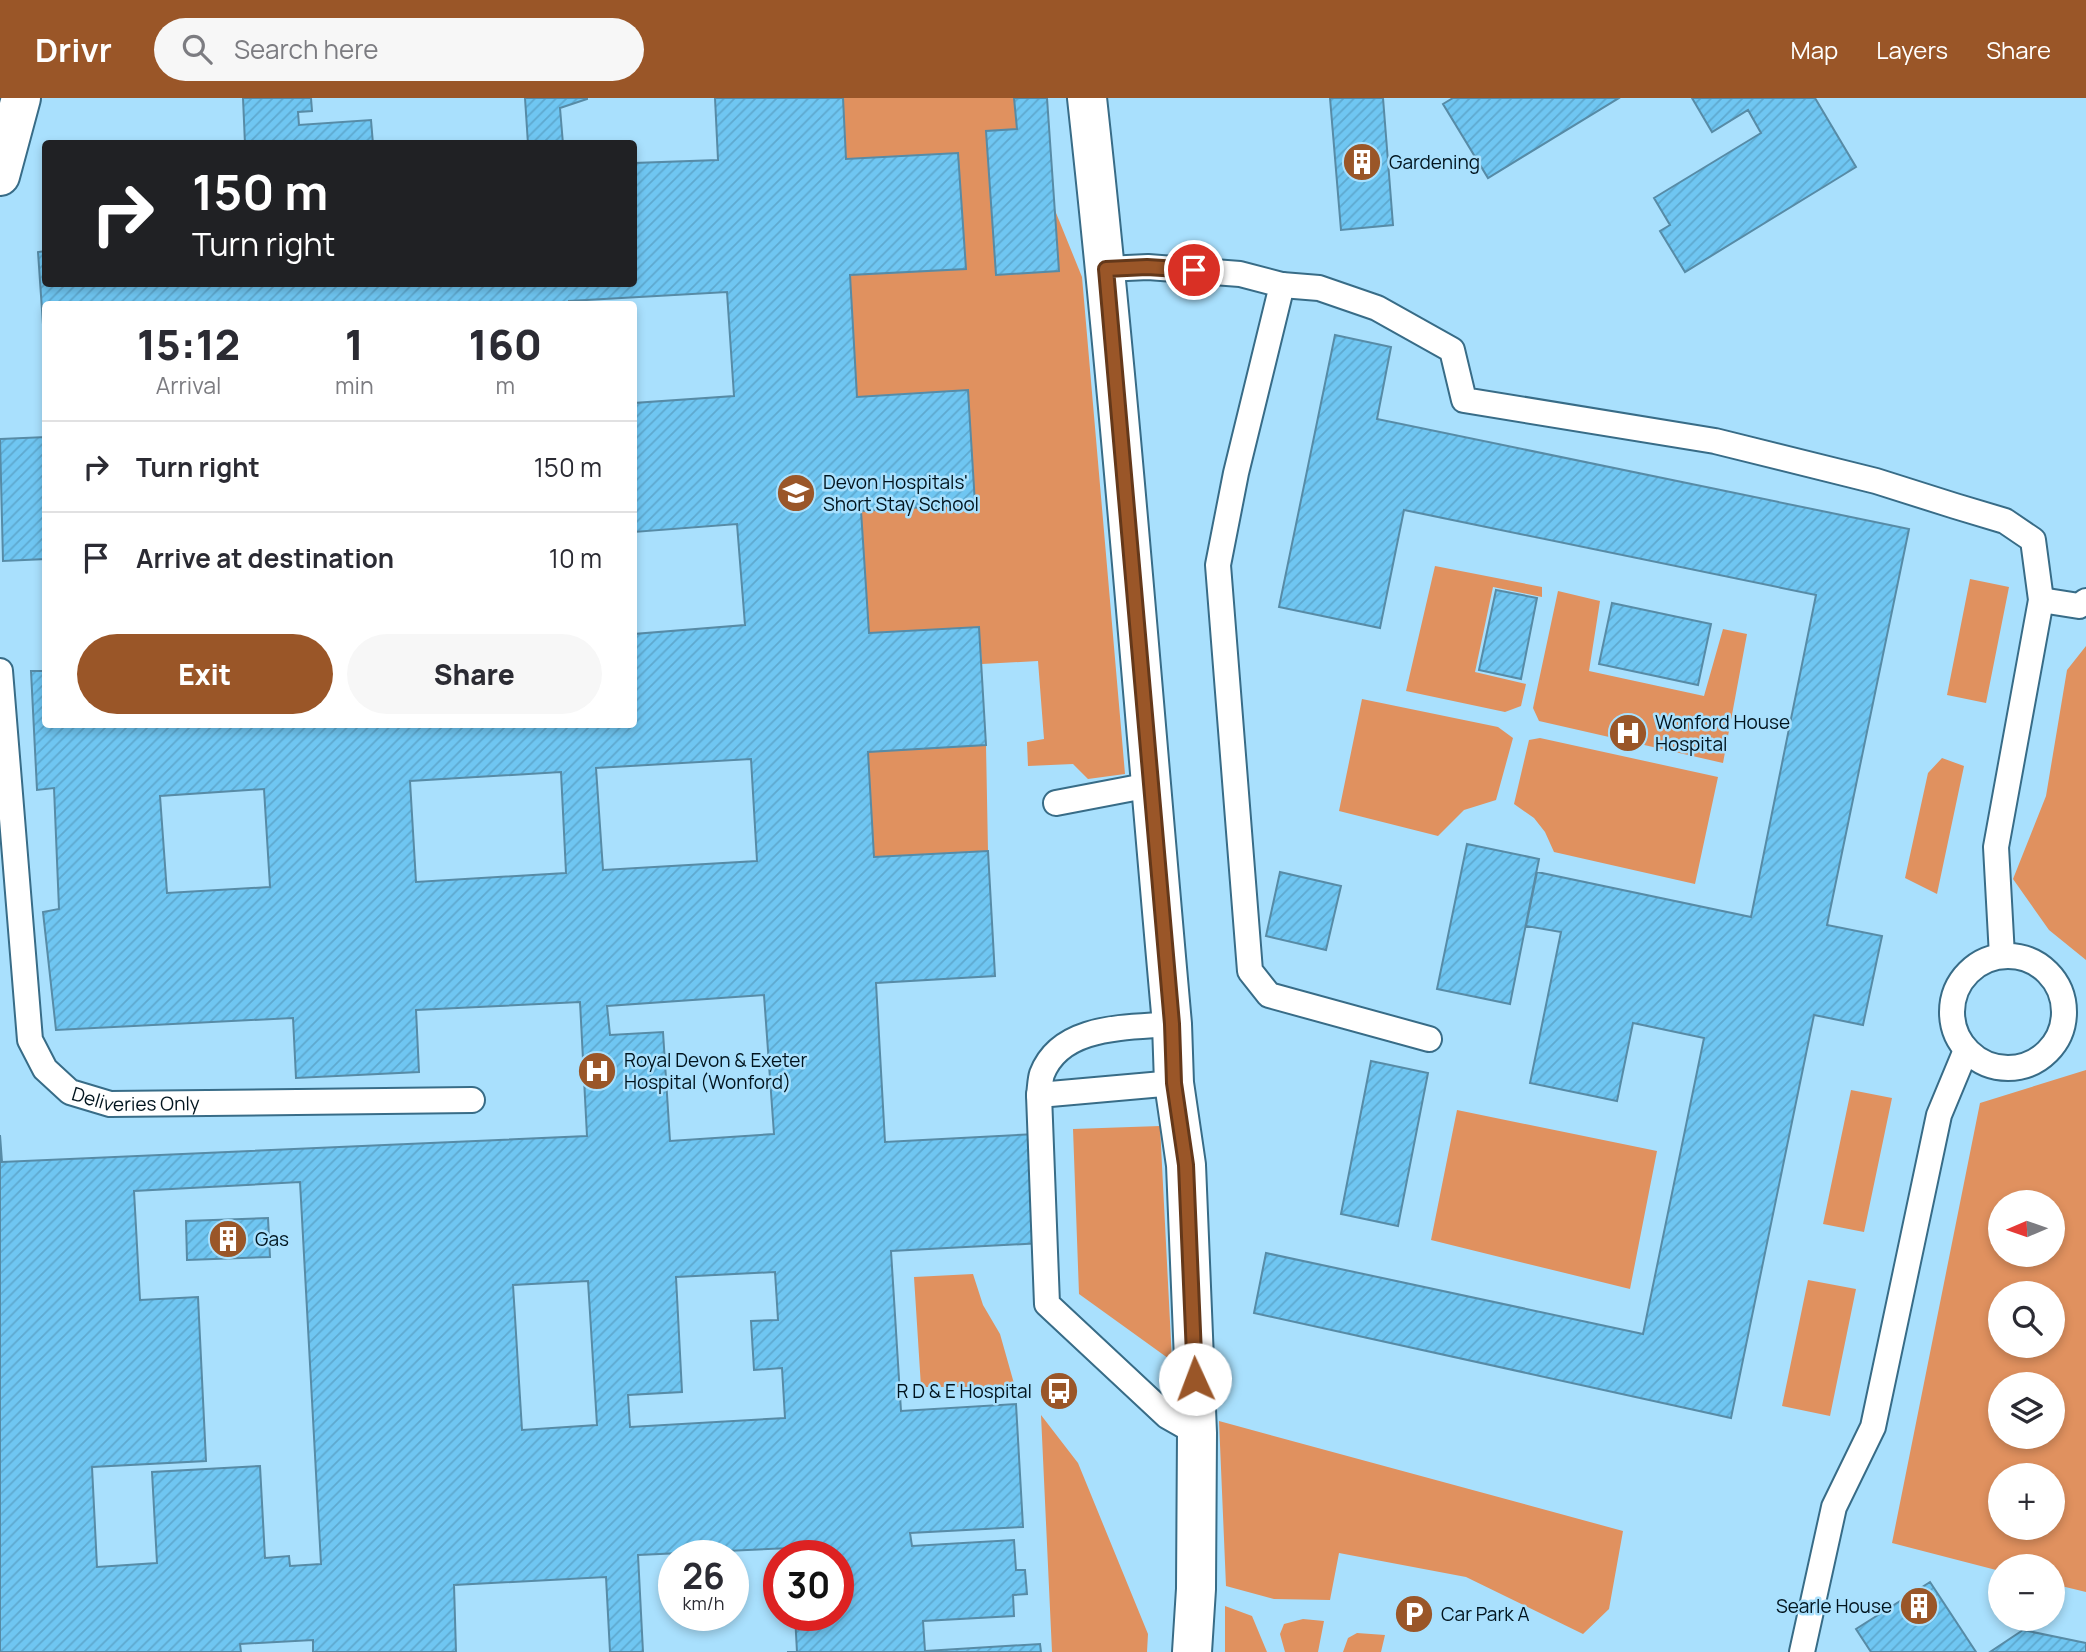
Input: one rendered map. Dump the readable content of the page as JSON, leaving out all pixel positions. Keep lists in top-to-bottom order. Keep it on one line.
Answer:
{"streets":{"lane":["Deliveries Only"]},"places":{"building":["Gardening","Gas","Searle House"],"school or university":["Devon Hospitals' Short Stay School"],"hospital":["Wonford House Hospital","Royal Devon & Exeter Hospital (Wonford)"],"bus stop":["R D & E Hospital"],"parking":["Car Park A"]},"north":"left","page":{"header":"Drivr","search":"Search here","nav":["Map","Layers","Share"],"turn":["150 m","Turn right"],"eta":["15:12","Arrival","1","min","160","m"],"list":[{"name":"Turn right","value":"150 m"},{"name":"Arrive at destination","value":"10 m"}],"buttons":["Exit","Share"],"map_buttons":["+","−"],"speed":"26 km/h","limit":"30"}}
